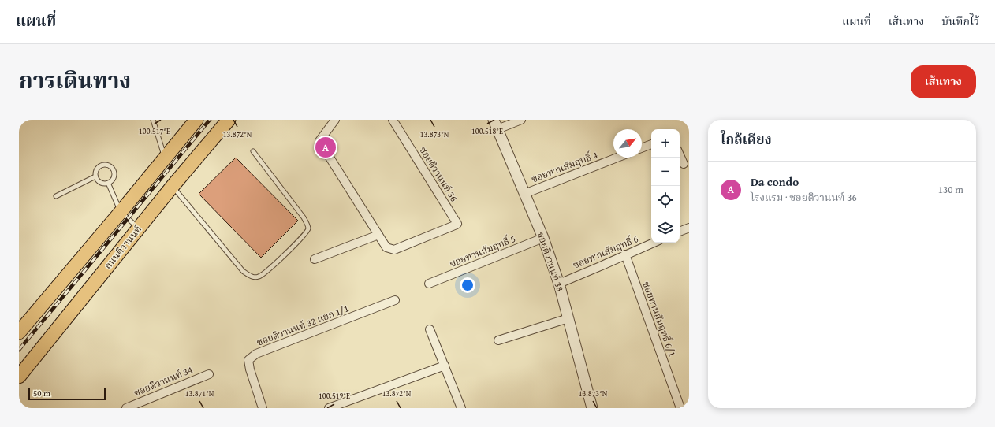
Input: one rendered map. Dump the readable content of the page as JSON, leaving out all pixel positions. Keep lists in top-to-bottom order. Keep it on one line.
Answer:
{"streets":{"main road":["ถนนติวานนท์"],"street":["ซอยทานสัมฤทธิ์ 4","ซอยติวานนท์ 36","ซอยทานสัมฤทธิ์ 5","ซอยทานสัมฤทธิ์ 6","ซอยติวานนท์ 38","ซอยทานสัมฤทธิ์ 6/1","ซอยติวานนท์ 32 แยก 1/1","ซอยติวานนท์ 34"]},"crossings":[["ซอยทานสัมฤทธิ์ 4","ซอยติวานนท์ 38"],["ซอยทานสัมฤทธิ์ 5","ซอยติวานนท์ 38"],["ซอยทานสัมฤทธิ์ 6","ซอยติวานนท์ 38"],["ซอยทานสัมฤทธิ์ 6","ซอยทานสัมฤทธิ์ 6/1"]],"scale_bar":"50 m","north":"top right","page":{"header":"แผนที่","nav":["แผนที่","เส้นทาง","บันทึกไว้"],"title":"การเดินทาง","buttons":"เส้นทาง","heading":"ใกล้เคียง","map_buttons":["+","−"],"pins":"A","list":[{"mark":"A","name":"Da condo","note":"โรงแรม · ซอยติวานนท์ 36","value":"130 m"}],"scale":"50 m"},"coordinates":["100.517°E","100.518°E","13.872°N","13.873°N","13.871°N","100.519°E"]}
